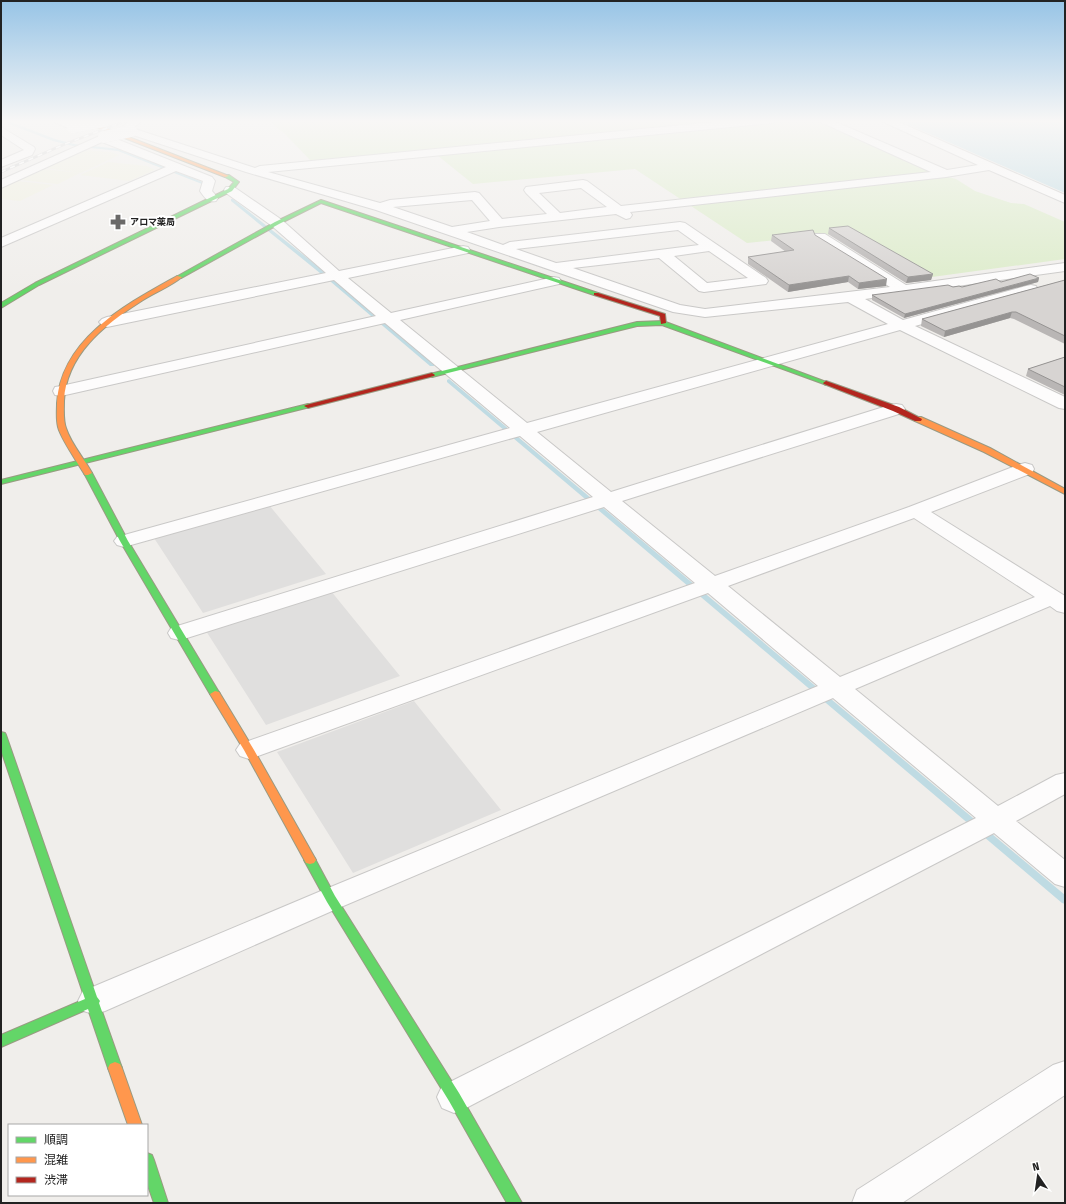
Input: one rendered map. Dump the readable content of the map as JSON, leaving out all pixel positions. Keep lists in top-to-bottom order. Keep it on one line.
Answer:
{"places":{"pharmacy":["アロマ薬局"]},"legend":["順調","混雑","渋滞"],"north":"top"}
